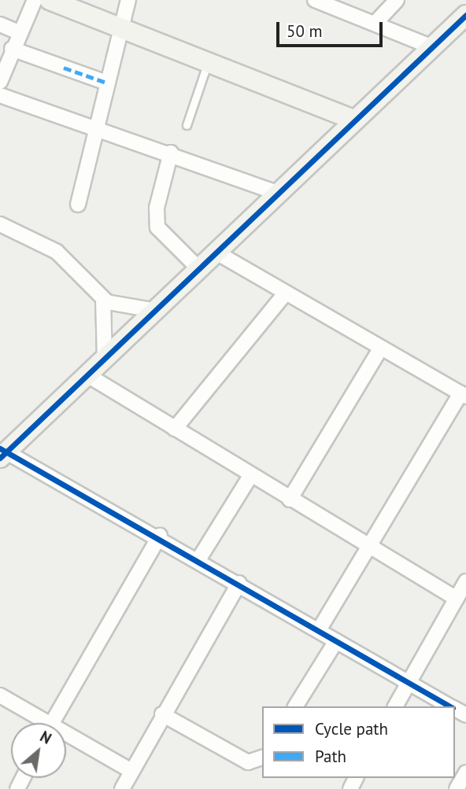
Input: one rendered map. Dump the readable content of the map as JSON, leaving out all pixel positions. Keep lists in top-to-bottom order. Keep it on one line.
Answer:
{"legend":["Cycle path","Path"],"scale_bar":"50 m","north":"top right"}
